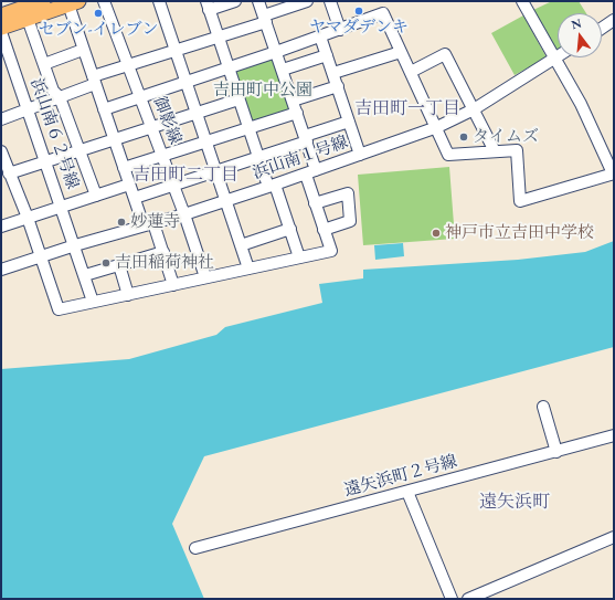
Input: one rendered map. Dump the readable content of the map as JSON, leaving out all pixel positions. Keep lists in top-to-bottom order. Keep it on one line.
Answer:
{"streets":{"street":["御影線","浜山南６２号線","浜山南１号線","遠矢浜町２号線"]},"crossings":[["御影線","浜山南１号線"],["浜山南６２号線","浜山南１号線"]],"districts":["吉田町一丁目","吉田町二丁目","遠矢浜町"],"parks":["吉田町中公園"],"places":["ヤマダデンキ","セブン-イレブン","タイムズ","妙蓮寺","神戸市立吉田中学校","吉田稲荷神社"],"north":"top"}
